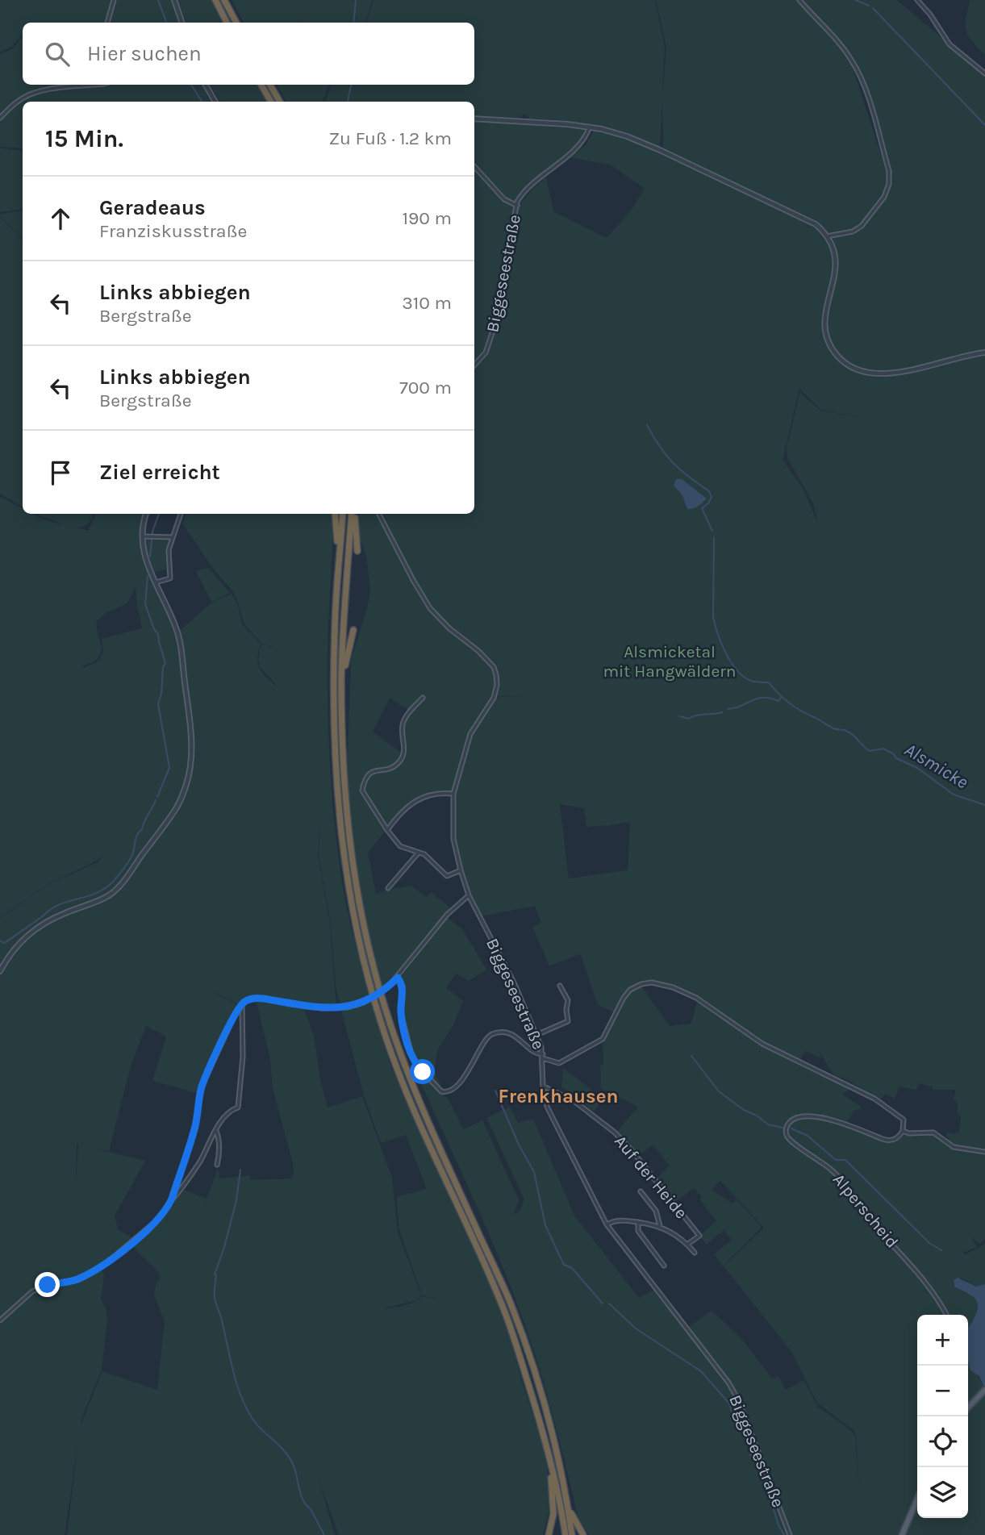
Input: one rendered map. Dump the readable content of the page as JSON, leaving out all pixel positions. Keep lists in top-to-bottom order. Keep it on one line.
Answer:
{"streets":{"street":["Biggeseestraße","Auf der Heide","Alperscheid"]},"crossings":[["Biggeseestraße","Auf der Heide"]],"districts":["Frenkhausen"],"water":["Alsmicke"],"parks":["Alsmicketal mit Hangwäldern"],"page":{"search":"Hier suchen","heading":["15 Min.","Zu Fuß · 1.2 km"],"list":[["Geradeaus","Franziskusstraße","190 m"],["Links abbiegen","Bergstraße","310 m"],["Links abbiegen","Bergstraße","700 m"],"Ziel erreicht"],"map_buttons":["+","−"]}}
